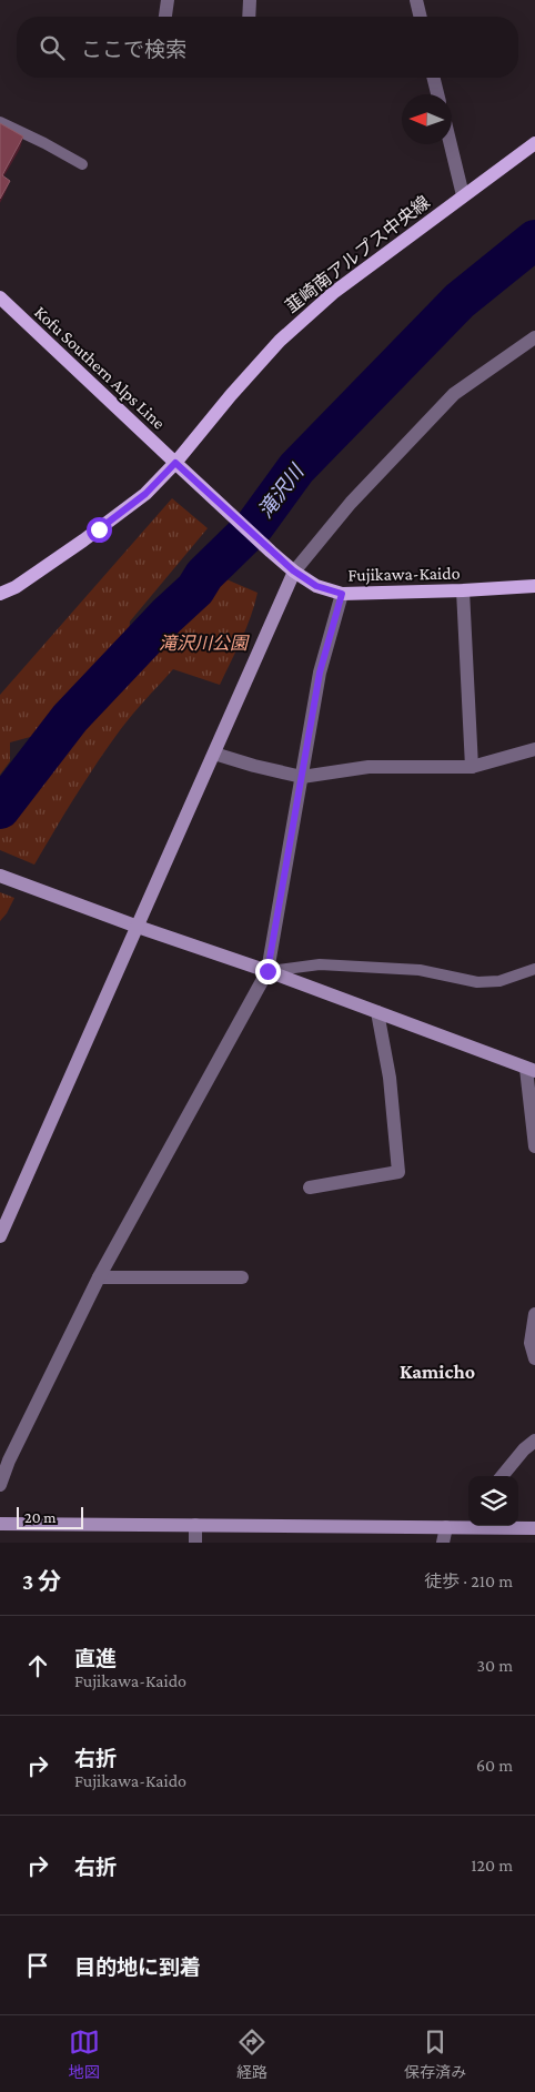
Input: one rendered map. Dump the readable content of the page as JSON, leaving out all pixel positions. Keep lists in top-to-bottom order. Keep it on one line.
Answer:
{"streets":{"main road":["韮崎南アルプス中央線","Kofu Southern Alps Line","Fujikawa-Kaido"]},"crossings":[["韮崎南アルプス中央線","Kofu Southern Alps Line"],["韮崎南アルプス中央線","Fujikawa-Kaido"],["Kofu Southern Alps Line","Fujikawa-Kaido"]],"districts":["Kamicho"],"water":["滝沢川"],"parks":["滝沢川公園"],"scale_bar":"20 m","north":"left","page":{"search":"ここで検索","scale":"20 m","heading":["3 分","徒歩 · 210 m"],"list":[["直進","Fujikawa-Kaido","30 m"],["右折","Fujikawa-Kaido","60 m"],["右折","120 m"],"目的地に到着"],"nav":["地図","経路","保存済み"]}}
